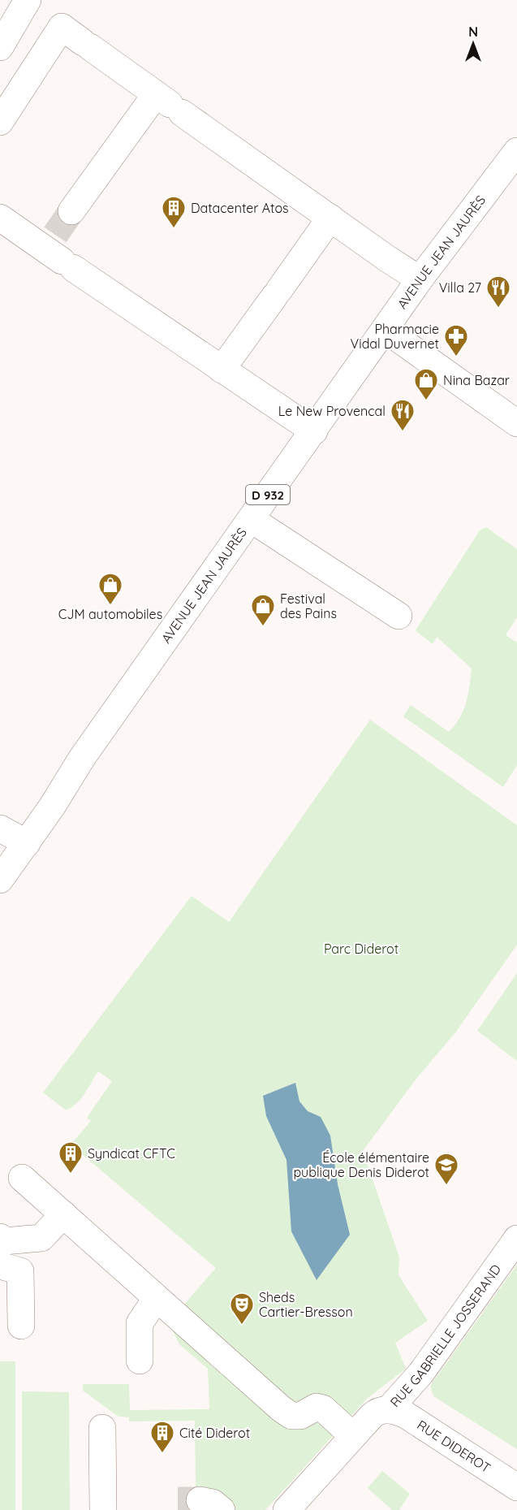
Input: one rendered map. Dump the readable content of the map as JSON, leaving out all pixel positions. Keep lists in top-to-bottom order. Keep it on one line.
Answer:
{"streets":{"main road":["AVENUE JEAN JAURÈS","D 932","RUE GABRIELLE JOSSERAND","RUE DIDEROT"]},"crossings":[["RUE GABRIELLE JOSSERAND","RUE DIDEROT"]],"parks":["Parc Diderot"],"places":{"building":["Datacenter Atos","Syndicat CFTC","Cité Diderot"],"restaurant":["Villa 27","Le New Provencal"],"pharmacy":["Pharmacie Vidal Duvernet"],"shop":["Nina Bazar","CJM automobiles","Festival des Pains"],"school or university":["École élémentaire publique Denis Diderot"],"theatre":["Sheds Cartier-Bresson"]},"north":"top"}
